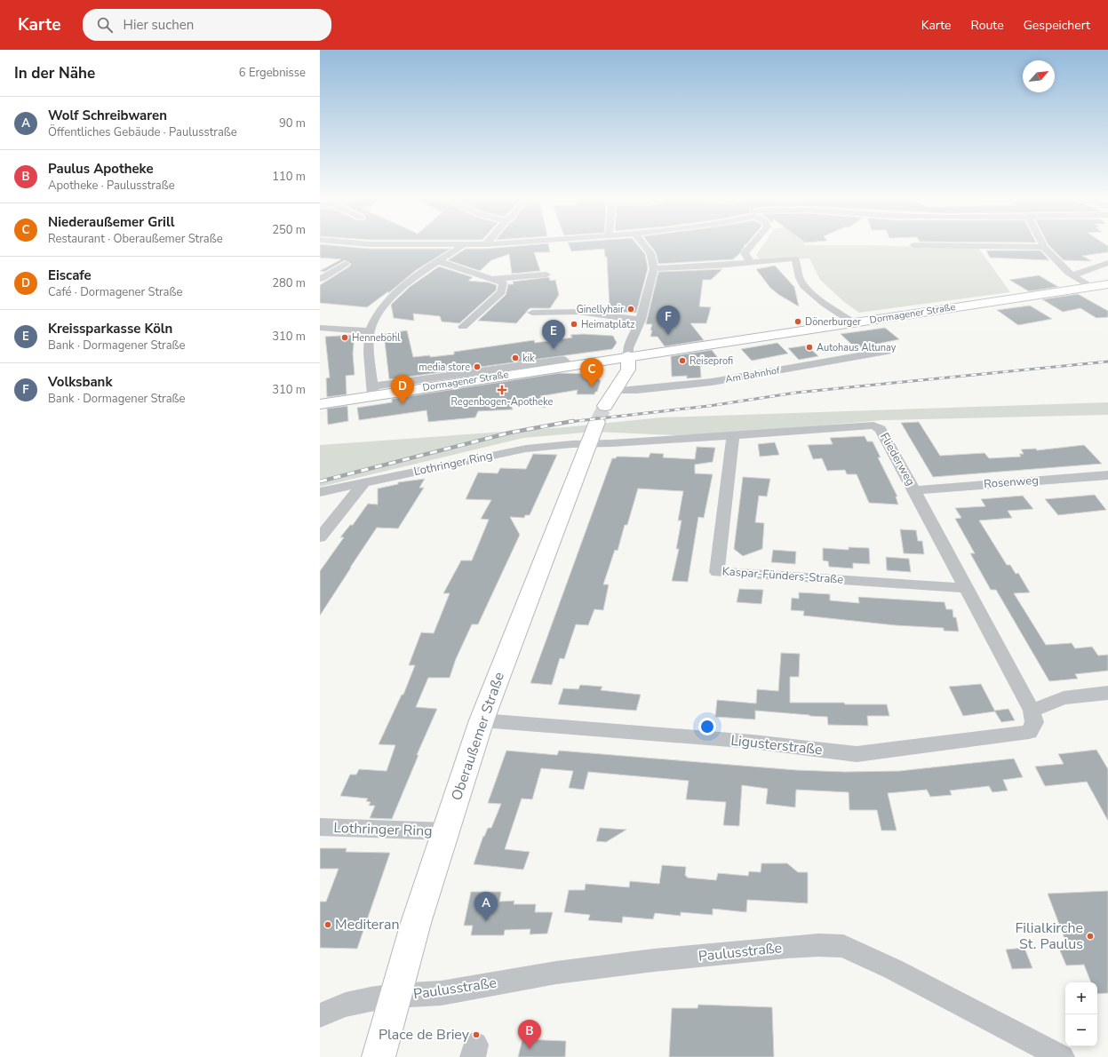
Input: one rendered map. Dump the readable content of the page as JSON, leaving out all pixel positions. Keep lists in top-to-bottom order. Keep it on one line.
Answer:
{"streets":{"main road":["Dormagener Straße","Oberaußemer Straße"],"street":["Am Bahnhof","Fliederweg","Lothringer Ring","Rosenweg","Kaspar-Fünders-Straße","Ligusterstraße","Paulusstraße"]},"crossings":[["Dormagener Straße","Oberaußemer Straße"],["Am Bahnhof","Oberaußemer Straße"],["Fliederweg","Lothringer Ring"],["Fliederweg","Rosenweg"],["Fliederweg","Kaspar-Fünders-Straße"],["Fliederweg","Oberaußemer Straße"],["Fliederweg","Ligusterstraße"],["Lothringer Ring","Oberaußemer Straße"],["Oberaußemer Straße","Ligusterstraße"],["Oberaußemer Straße","Paulusstraße"]],"places":{"other":["Ginellyhair","Dönerburger","Heimatplatz","Henneböhl","Autohaus Altunay","kik","Reiseprofi","media store","Mediteran","Filialkirche St. Paulus","Place de Briey"],"health":["Regenbogen-Apotheke"]},"north":"top right","page":{"header":"Karte","search":"Hier suchen","nav":["Karte","Route","Gespeichert"],"heading":["In der Nähe","6 Ergebnisse"],"list":[{"mark":"A","name":"Wolf Schreibwaren","note":"Öffentliches Gebäude · Paulusstraße","value":"90 m"},{"mark":"B","name":"Paulus Apotheke","note":"Apotheke · Paulusstraße","value":"110 m"},{"mark":"C","name":"Niederaußemer Grill","note":"Restaurant · Oberaußemer Straße","value":"250 m"},{"mark":"D","name":"Eiscafe","note":"Café · Dormagener Straße","value":"280 m"},{"mark":"E","name":"Kreissparkasse Köln","note":"Bank · Dormagener Straße","value":"310 m"},{"mark":"F","name":"Volksbank","note":"Bank · Dormagener Straße","value":"310 m"}],"pins":["F","E","C","D","A","B"],"map_buttons":["+","−"]}}
